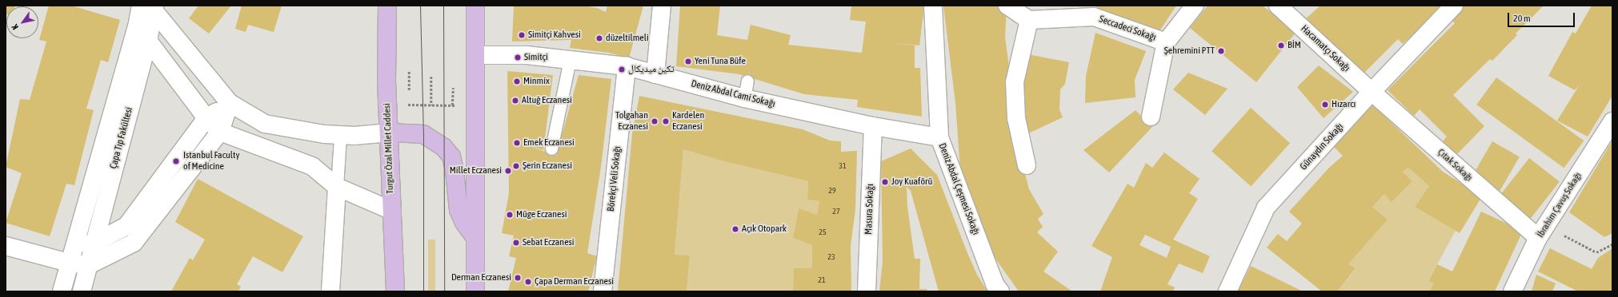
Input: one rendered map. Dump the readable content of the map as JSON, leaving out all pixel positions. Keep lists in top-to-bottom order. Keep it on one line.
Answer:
{"streets":{"main road":["Turgut Özal Millet Caddesi"],"street":["Seccadeci Sokağı","Hacamatçı Sokağı","Deniz Abdal Cami Sokağı","Çapa Tıp Fakültesi","Günaydın Sokağı","Çıtak Sokağı","Börekçi Veli Sokağı","Deniz Abdal Çeşmesi Sokağı","İbrahim Çavuş Sokağı","Masura Sokağı"]},"crossings":[["Hacamatçı Sokağı","Günaydın Sokağı"],["Hacamatçı Sokağı","Çıtak Sokağı"],["Deniz Abdal Cami Sokağı","Börekçi Veli Sokağı"],["Deniz Abdal Cami Sokağı","Deniz Abdal Çeşmesi Sokağı"],["Deniz Abdal Cami Sokağı","Masura Sokağı"],["Günaydın Sokağı","Çıtak Sokağı"],["Çıtak Sokağı","İbrahim Çavuş Sokağı"]],"places":["Simitçi Kahvesi","düzeltilmeli","BİM","Şehremini PTT","Simitçi","Yeni Tuna Büfe","تكين ميديكال","Minmix","Altuğ Eczanesi","Hızarcı","Tolgahan Eczanesi","Kardelen Eczanesi","Emek Eczanesi","Istanbul Faculty of Medicine","Şerin Eczanesi","Millet Eczanesi","Joy Kuaförü","Müge Eczanesi","Açık Otopark","Sebat Eczanesi","Derman Eczanesi","Çapa Derman Eczanesi"],"house_numbers":["31","29","27","25","23","21"],"scale_bar":"20 m","north":"bottom left"}
